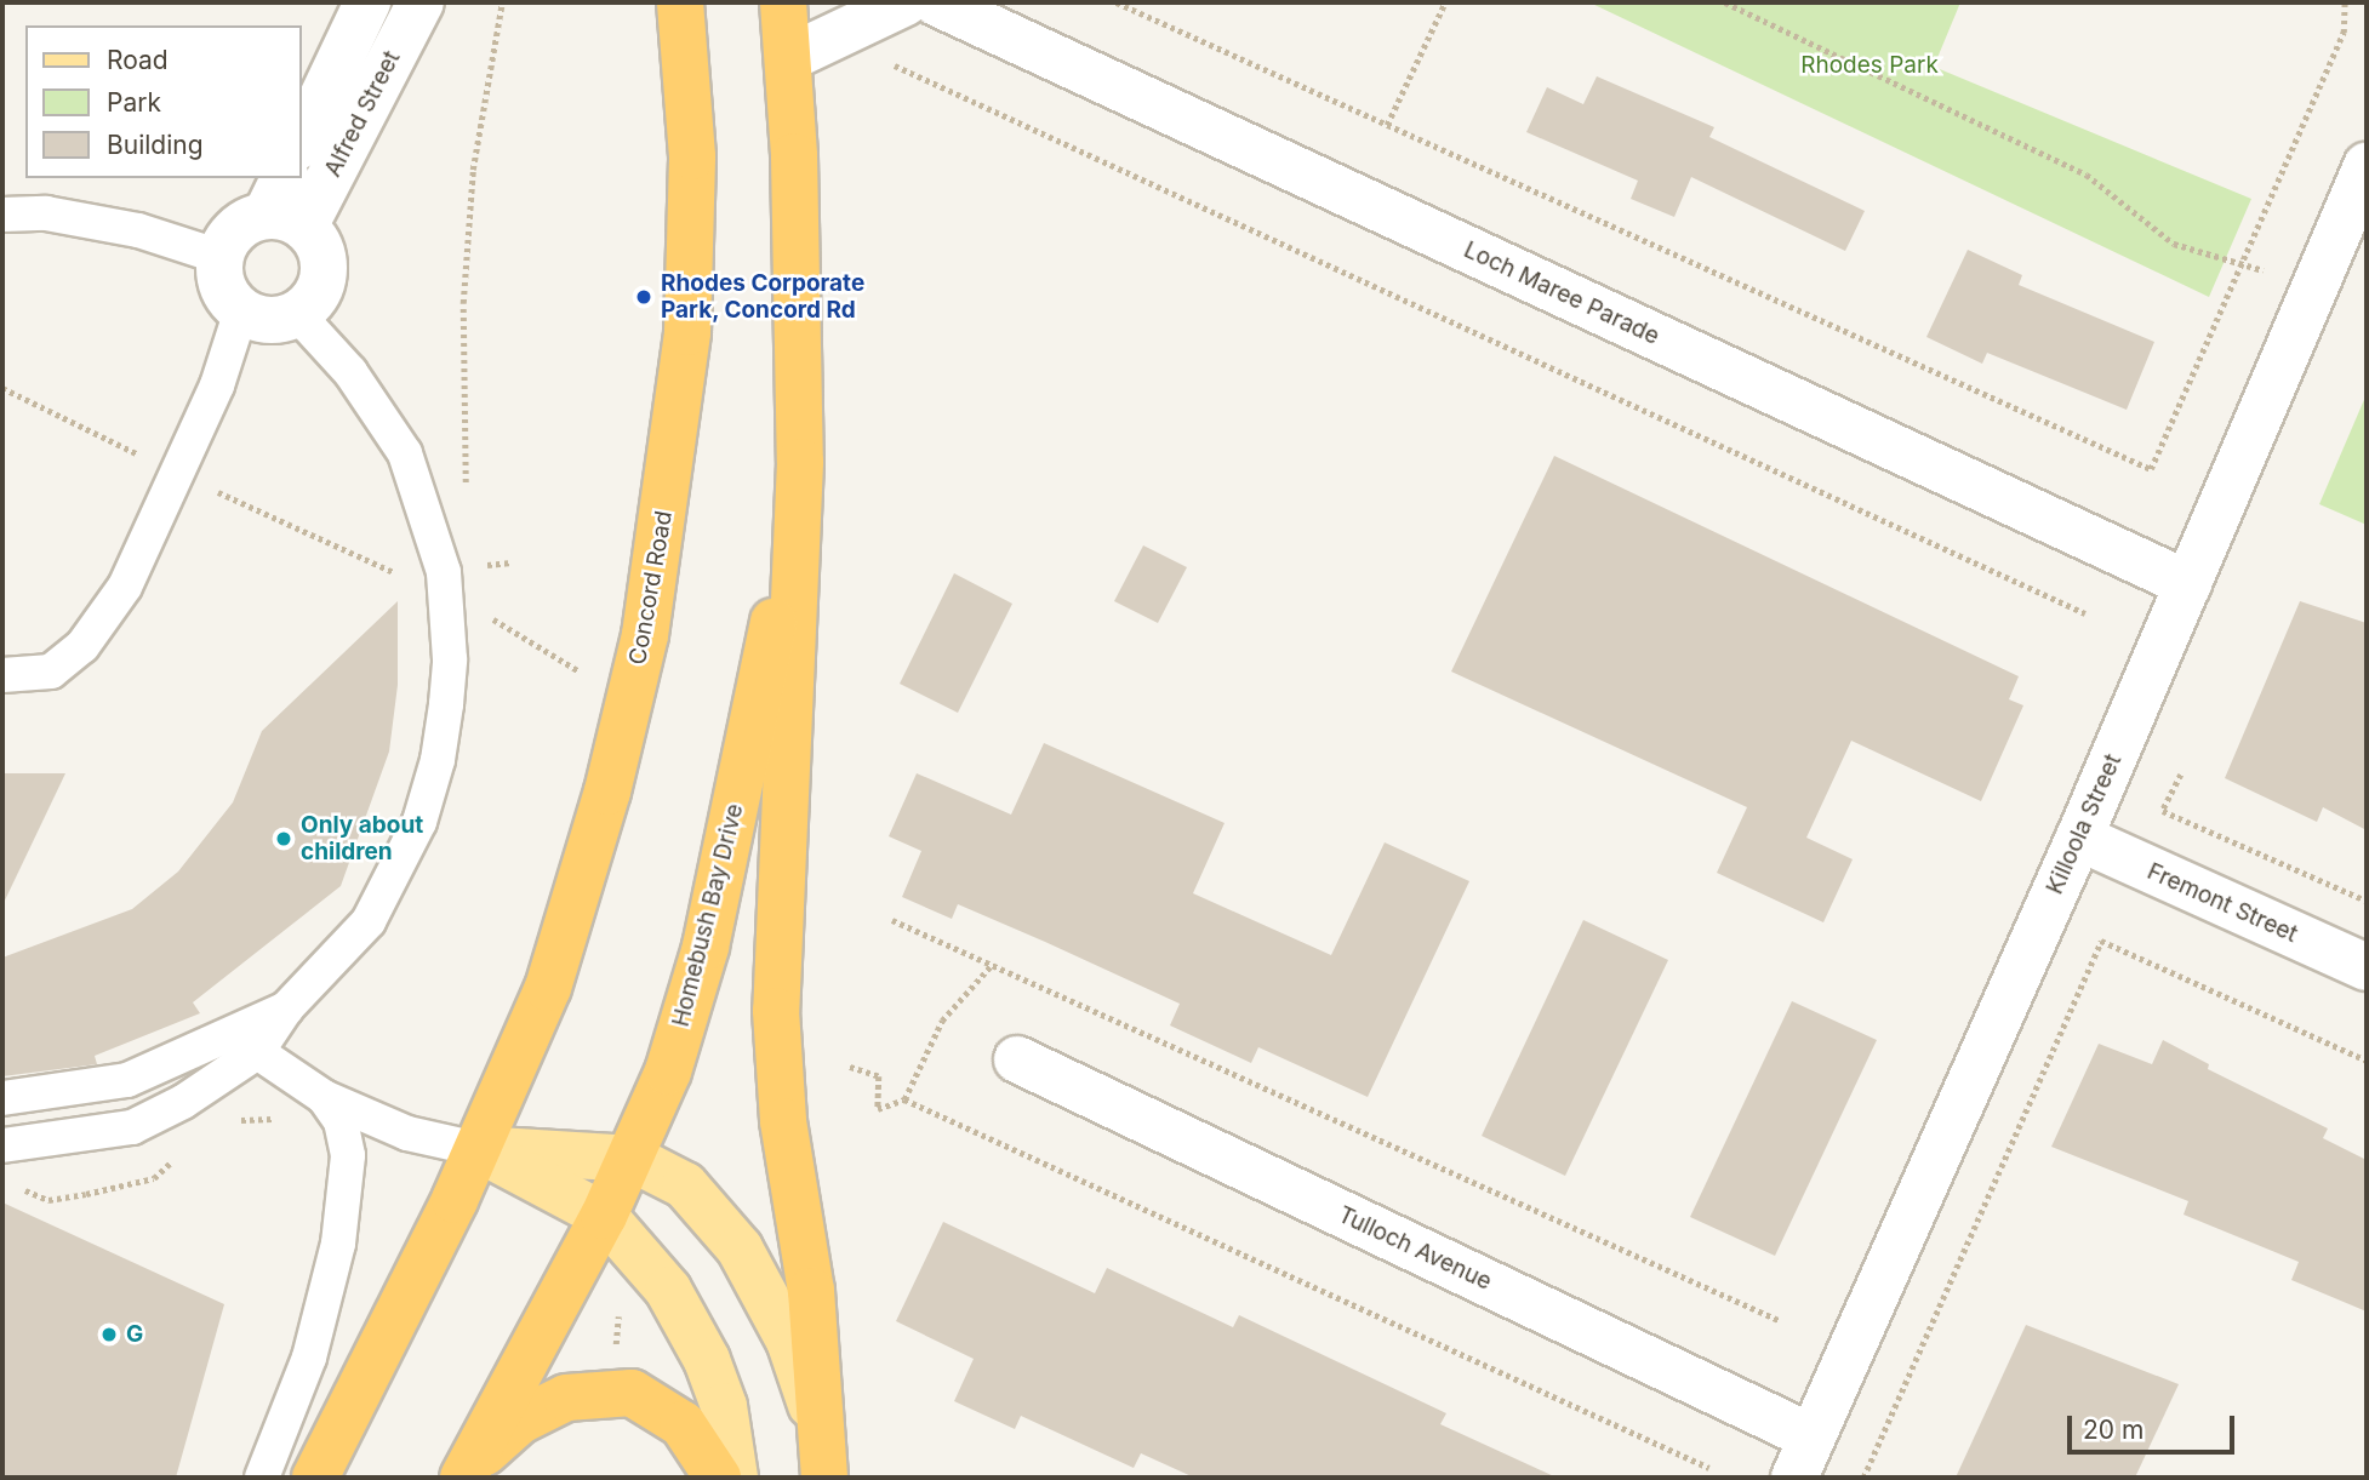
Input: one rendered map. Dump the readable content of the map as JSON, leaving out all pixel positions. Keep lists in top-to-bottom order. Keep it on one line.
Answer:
{"streets":{"highway":["Concord Road","Homebush Bay Drive"],"street":["Alfred Street","Loch Maree Parade","Killoola Street","Fremont Street","Tulloch Avenue"]},"crossings":[["Loch Maree Parade","Killoola Street"],["Killoola Street","Fremont Street"],["Killoola Street","Tulloch Avenue"]],"parks":["Rhodes Park"],"places":["Rhodes Corporate Park, Concord Rd","Only about children","G"],"legend":["Road","Park","Building"],"scale_bar":"20 m"}
